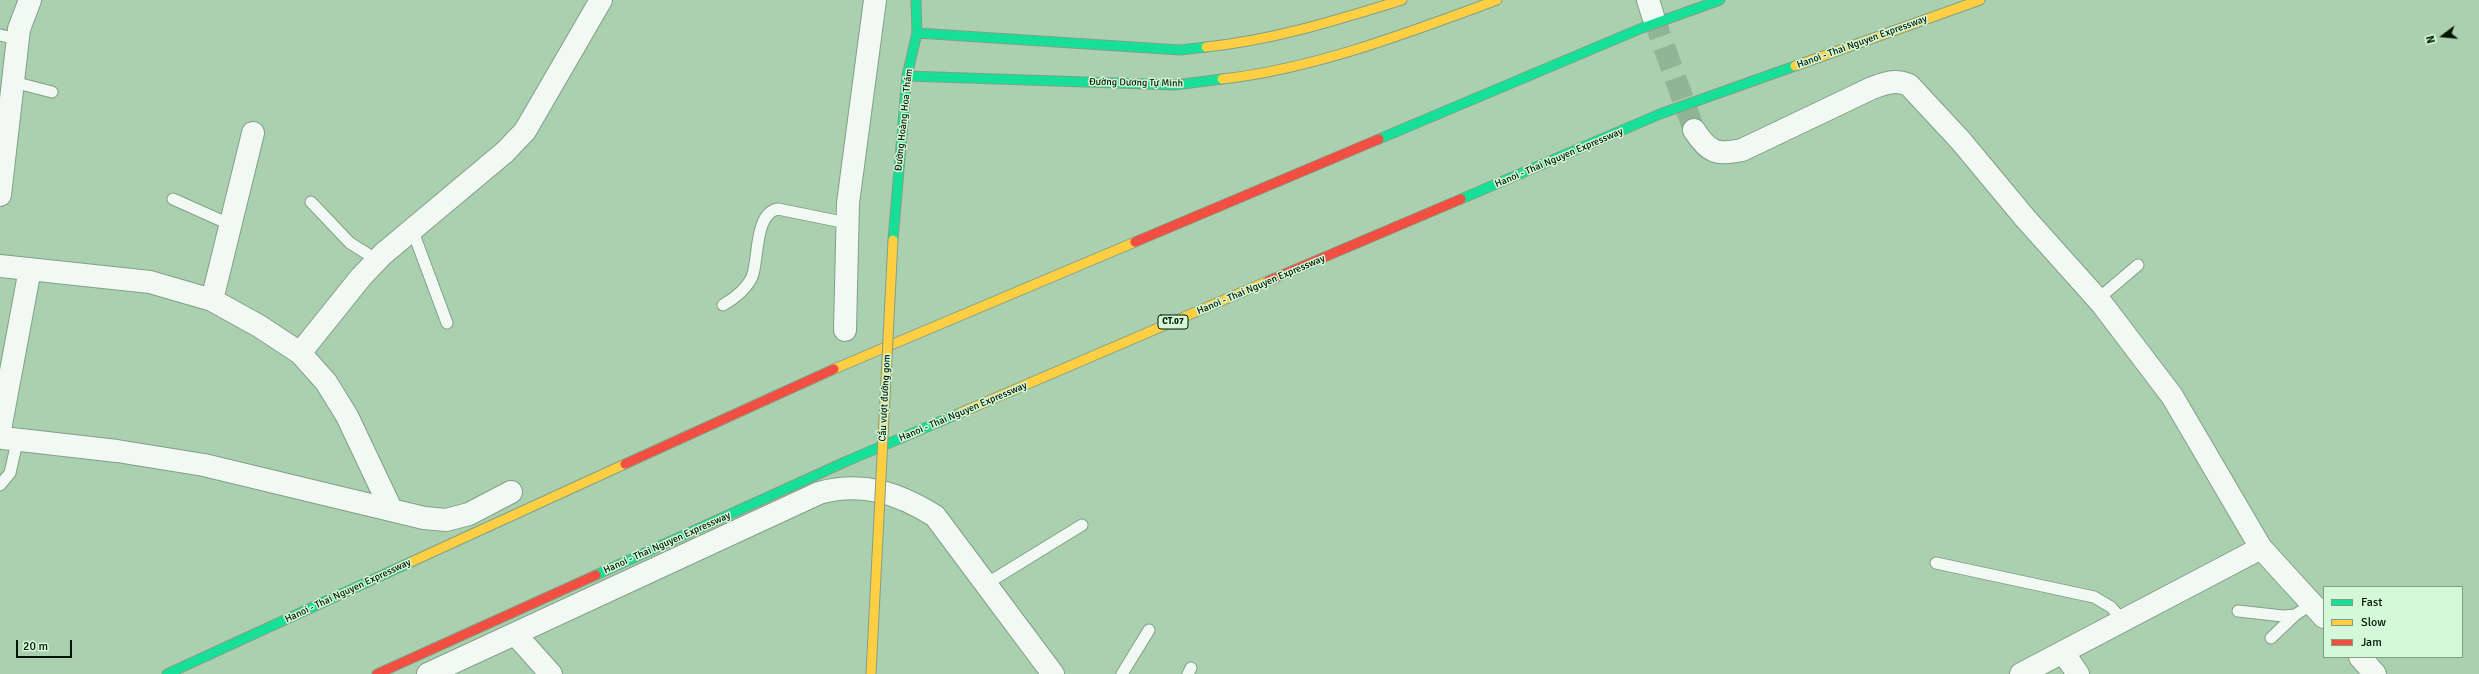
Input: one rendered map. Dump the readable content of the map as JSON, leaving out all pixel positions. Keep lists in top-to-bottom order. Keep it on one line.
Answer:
{"streets":{"main road":["Hanoi - Thai Nguyen Expressway","Đường Dương Tự Minh","Đường Hoàng Hoa Thám","CT.07","Cầu vượt đường gom"]},"crossings":[["Đường Dương Tự Minh","Đường Hoàng Hoa Thám"],["Đường Hoàng Hoa Thám","Cầu vượt đường gom"]],"legend":["Fast","Slow","Jam"],"scale_bar":"20 m","north":"left"}
